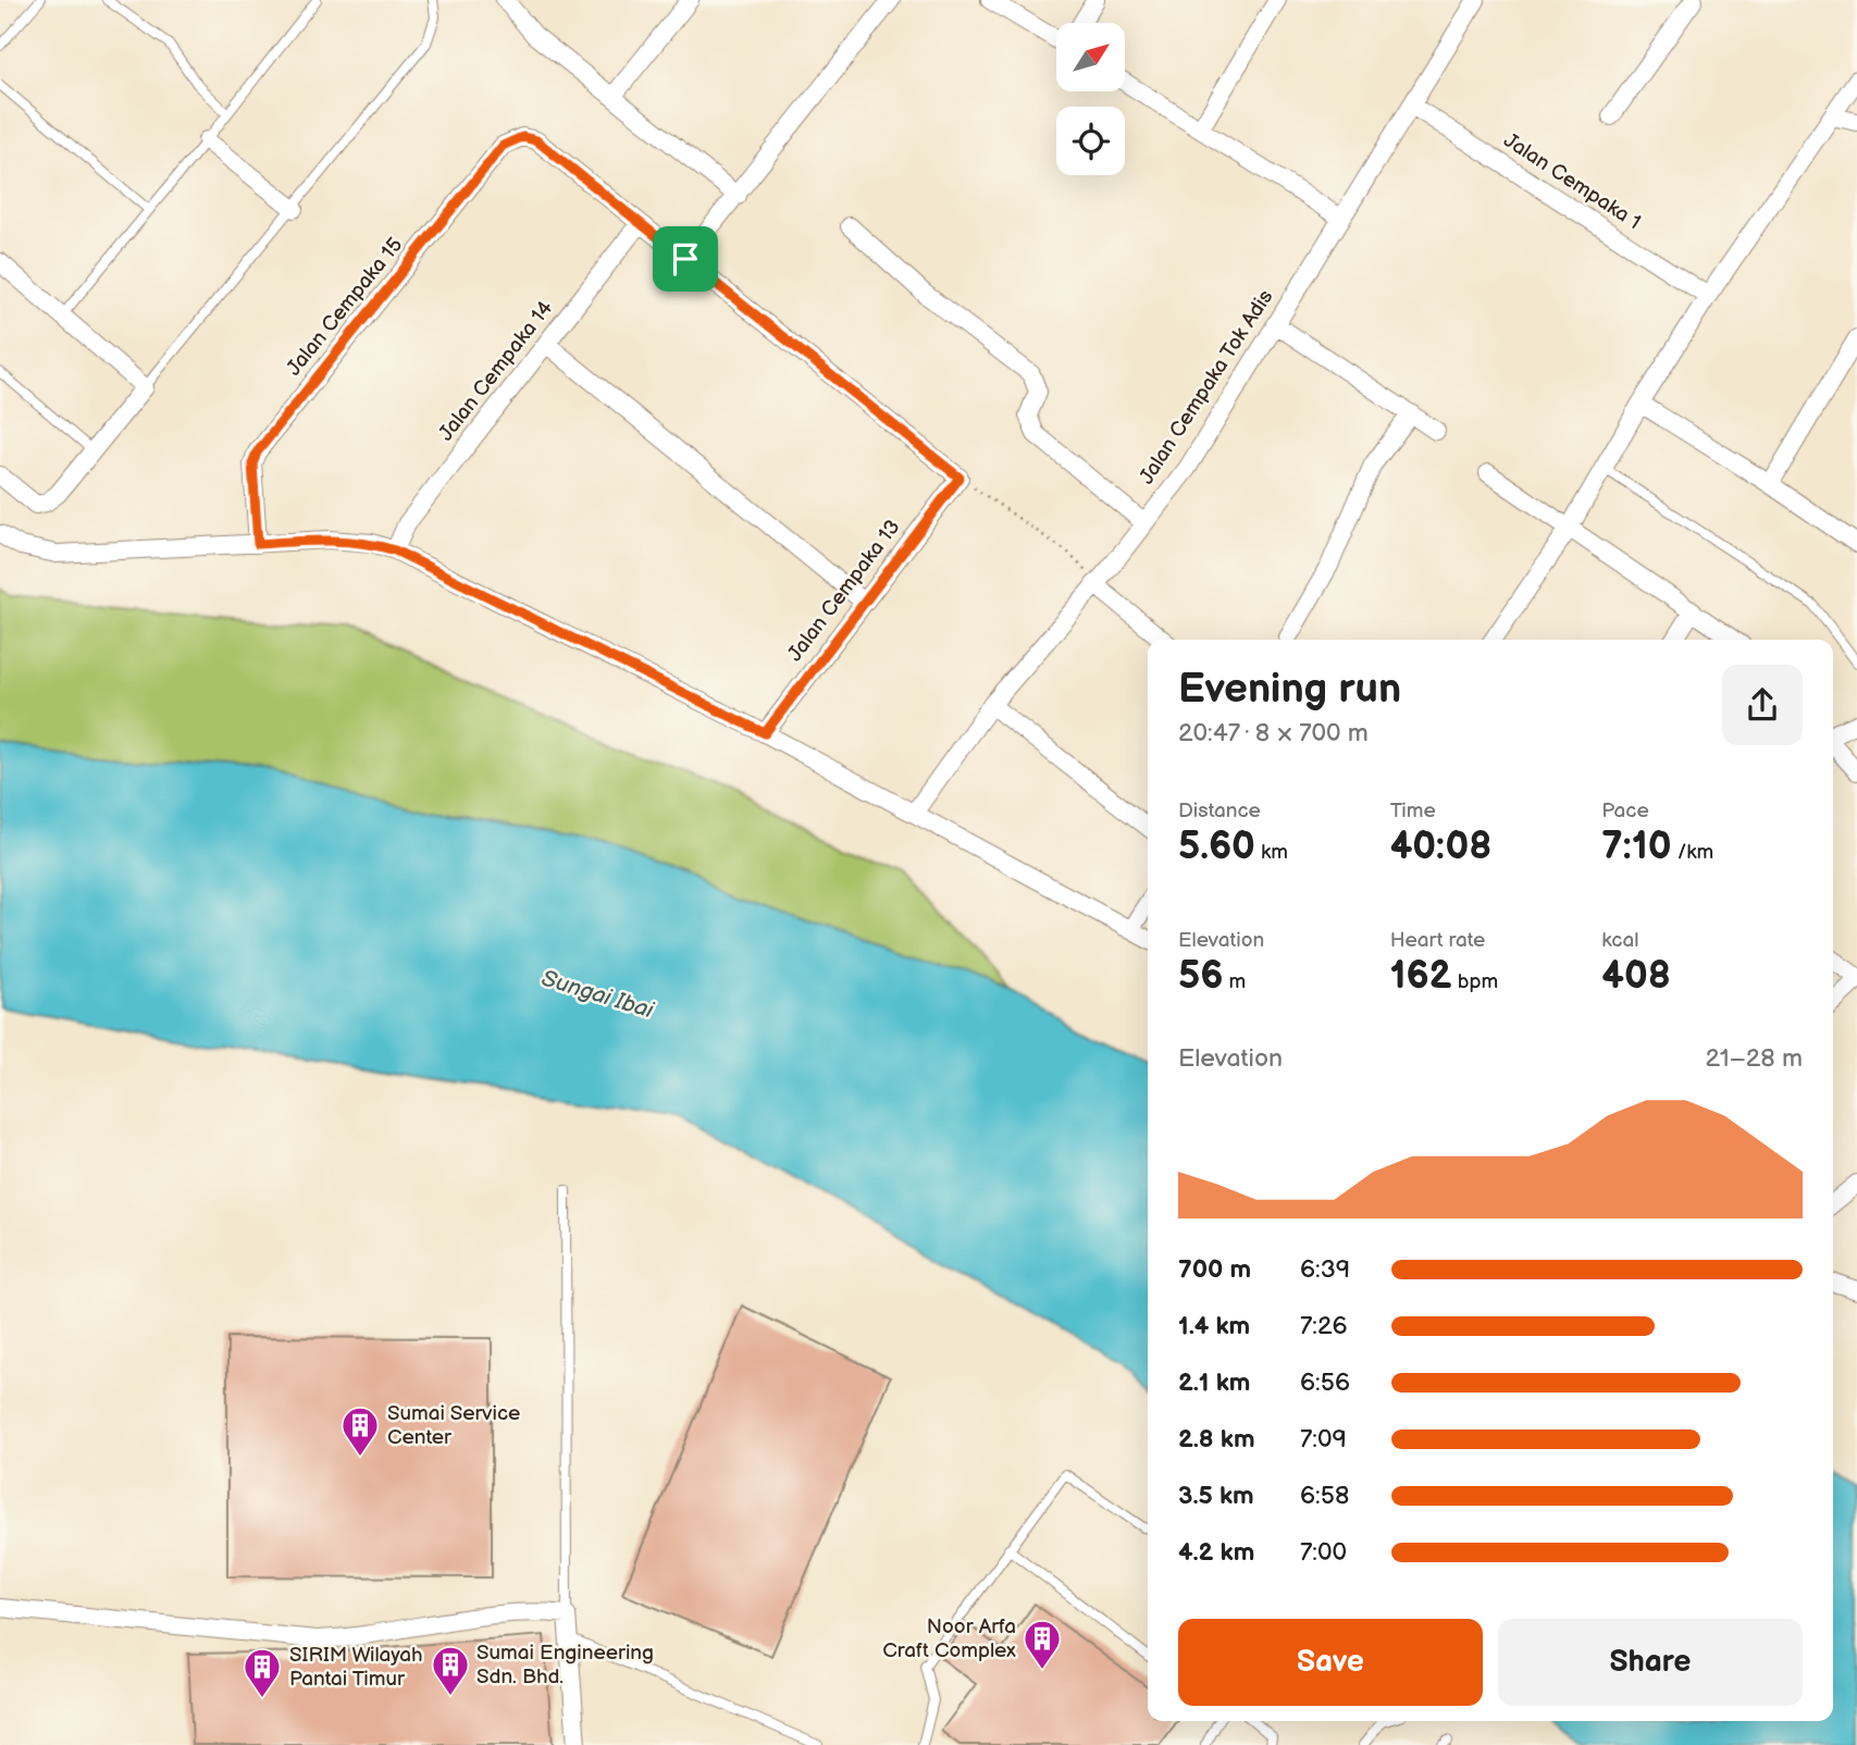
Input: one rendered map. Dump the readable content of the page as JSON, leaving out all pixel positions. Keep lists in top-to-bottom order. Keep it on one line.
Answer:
{"streets":{"street":["Jalan Cempaka 1","Jalan Cempaka 15","Jalan Cempaka 14","Jalan Cempaka Tok Adis","Jalan Cempaka 13"]},"crossings":[["Jalan Cempaka 1","Jalan Cempaka Tok Adis"],["Jalan Cempaka 15","Jalan Cempaka 14"]],"water":["Sungai Ibai"],"places":{"building":["Sumai Service Center","Noor Arfa Craft Complex","Sumai Engineering Sdn. Bhd.","SIRIM Wilayah Pantai Timur"]},"north":"top right","page":{"heading":["Evening run","20:47 · 8 × 700 m"],"stats":[["Distance","5.60 km"],["Time","40:08"],["Pace","7:10 /km"],["Elevation","56 m"],["Heart rate","162 bpm"],["kcal","408"]],"chart":["Elevation","21–28 m"],"list":[{"name":"700 m","note":"6:39"},{"name":"1.4 km","note":"7:26"},{"name":"2.1 km","note":"6:56"},{"name":"2.8 km","note":"7:09"},{"name":"3.5 km","note":"6:58"},{"name":"4.2 km","note":"7:00"}],"buttons":["Save","Share"]}}
